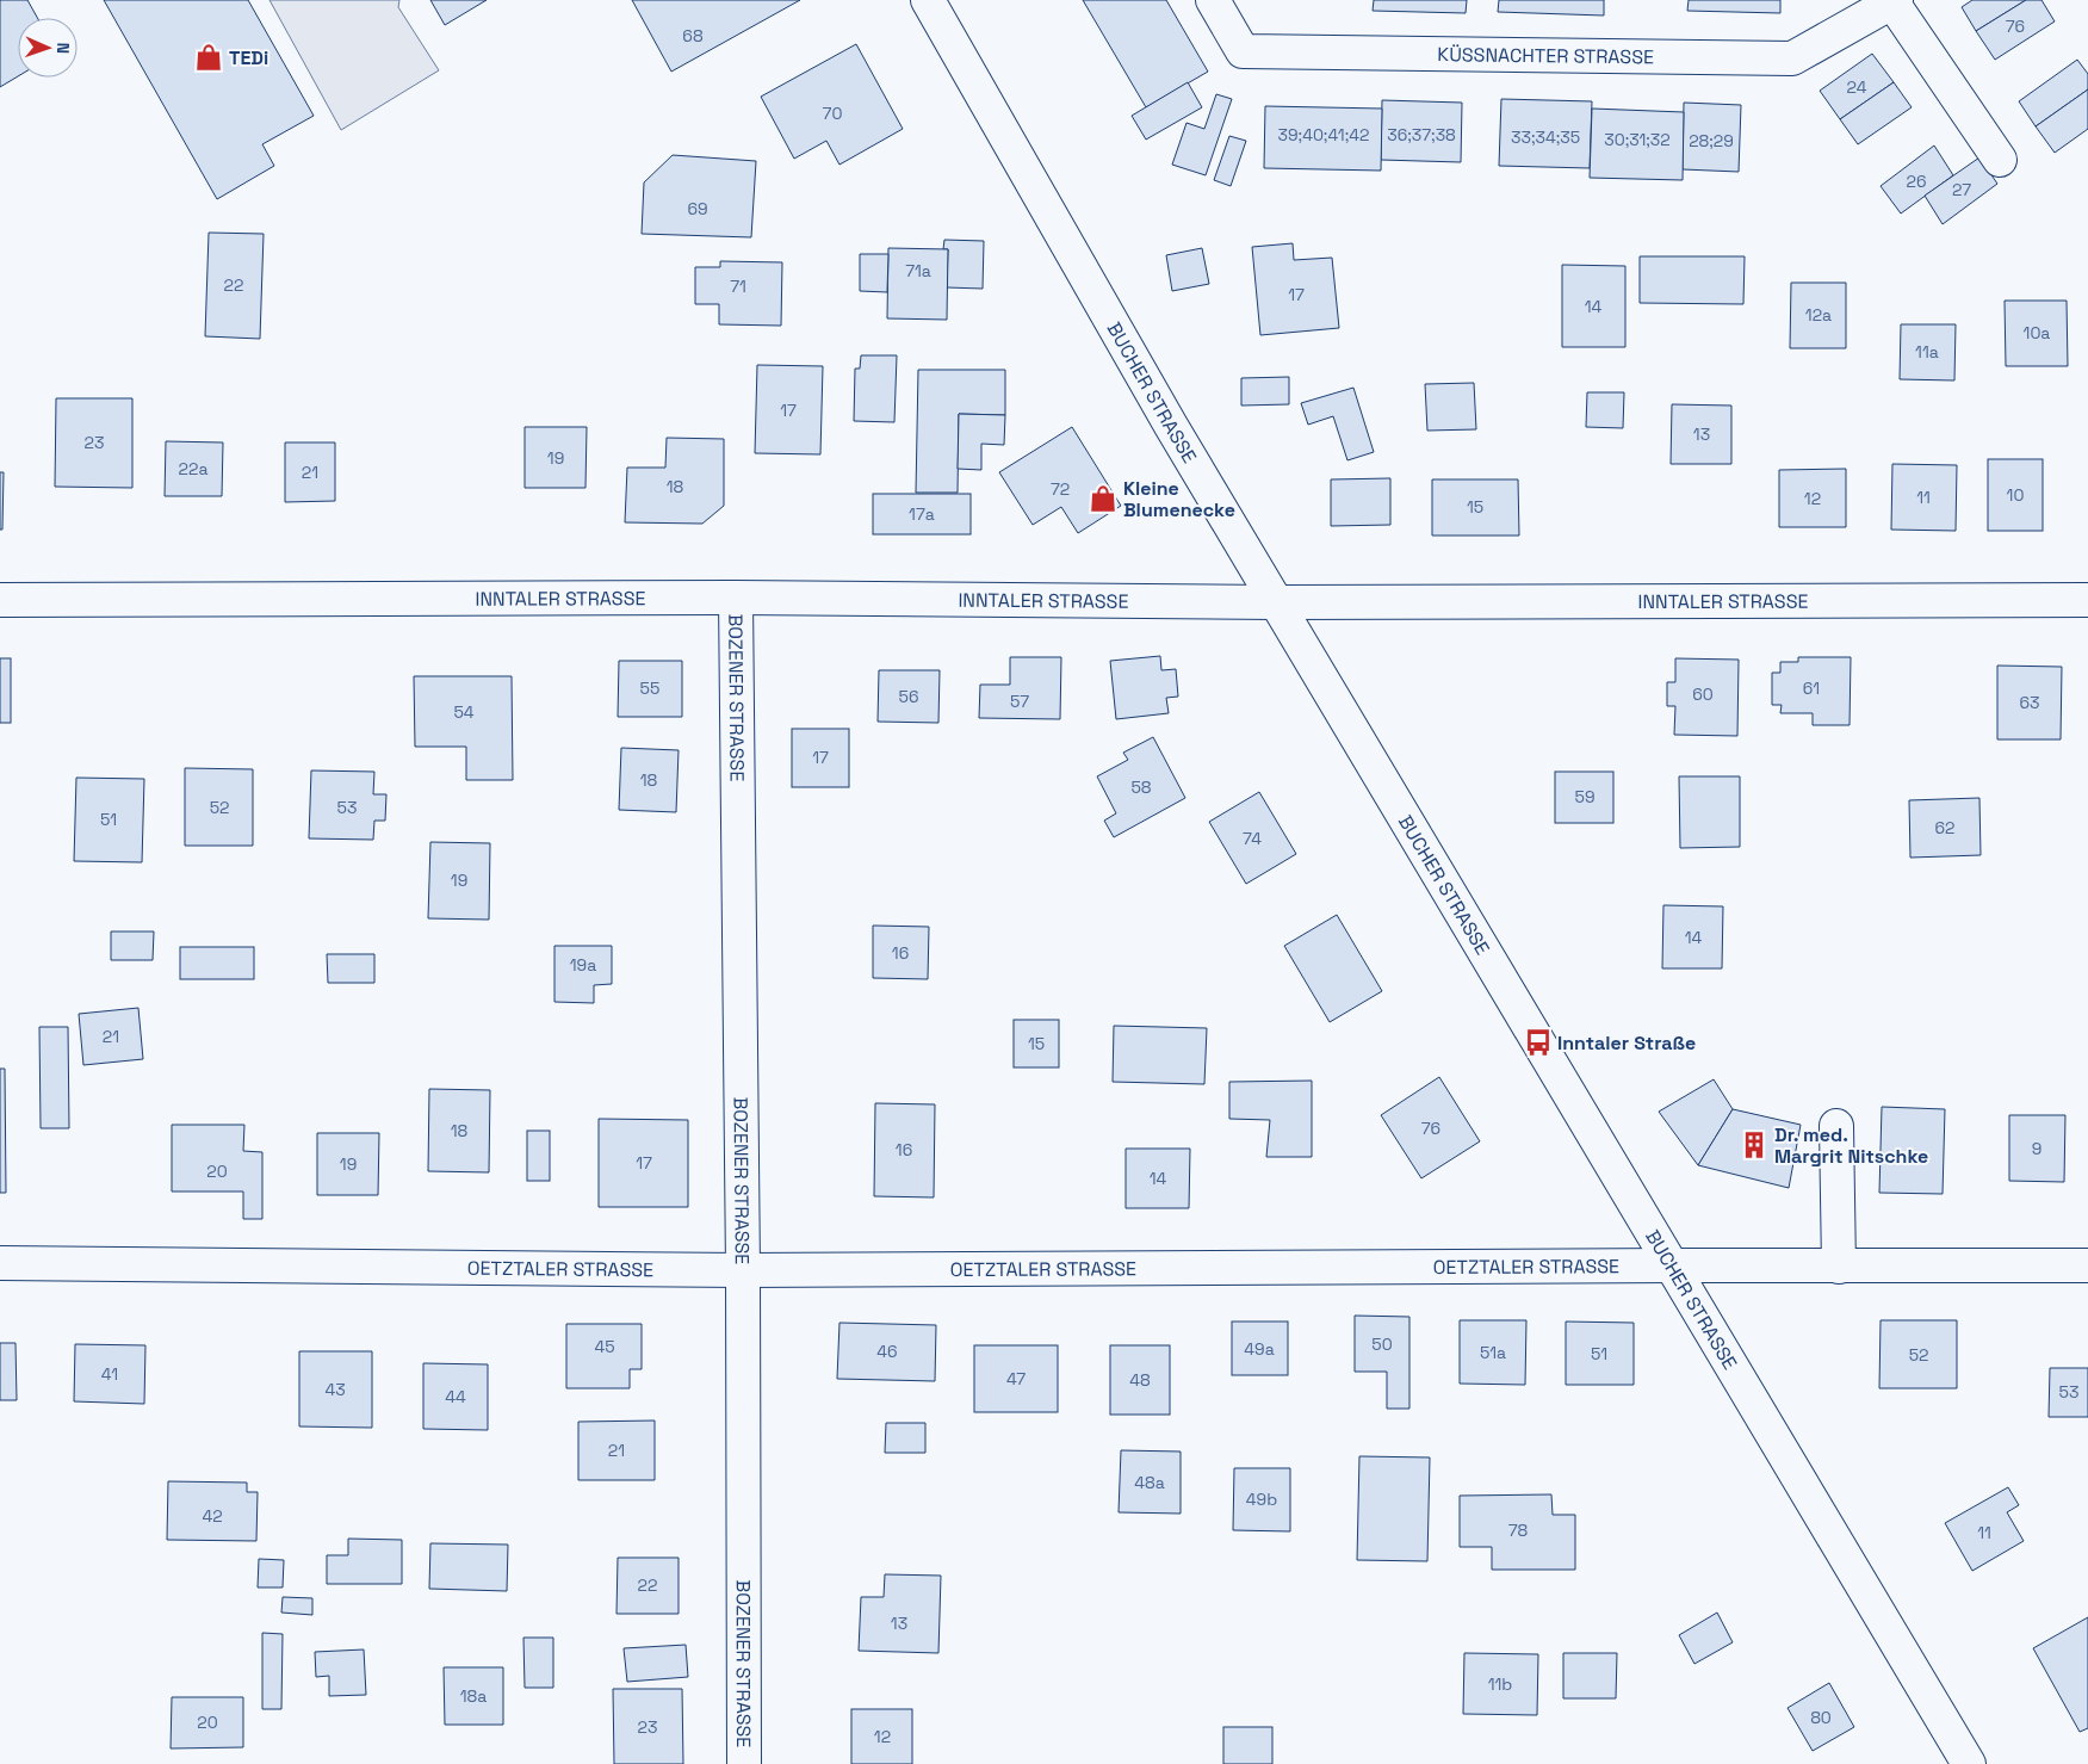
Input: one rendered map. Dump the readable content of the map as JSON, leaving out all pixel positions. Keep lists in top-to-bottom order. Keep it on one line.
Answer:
{"streets":{"street":["KÜSSNACHTER STRASSE","BUCHER STRASSE","INNTALER STRASSE","BOZENER STRASSE","OETZTALER STRASSE"]},"crossings":[["BUCHER STRASSE","INNTALER STRASSE"],["BUCHER STRASSE","OETZTALER STRASSE"],["INNTALER STRASSE","BOZENER STRASSE"],["BOZENER STRASSE","OETZTALER STRASSE"]],"places":{"shop":["TEDi","Kleine Blumenecke"],"bus stop":["Inntaler Straße"],"building":["Dr. med. Margrit Nitschke"]},"house_numbers":["76","68","24","70","39;40;41;42","36;37;38","33;34;35","30;31;32","28;29","26","27","69","71a","22","71","17","14","12a","10a","11a","17","13","23","19","22a","21","18","72","10","11","12","15","17a","55","61","60","56","57","63","54","17","18","58","59","52","53","51","62","74","19","14","16","19a","21","15","76","18","9","16","17","19","20","14","50","45","49a","46","51a","51","52","41","47","48","43","53","44","21","48a","49b","42","78","11","22","13","11b","18a","80","20","23","12"],"north":"right"}
